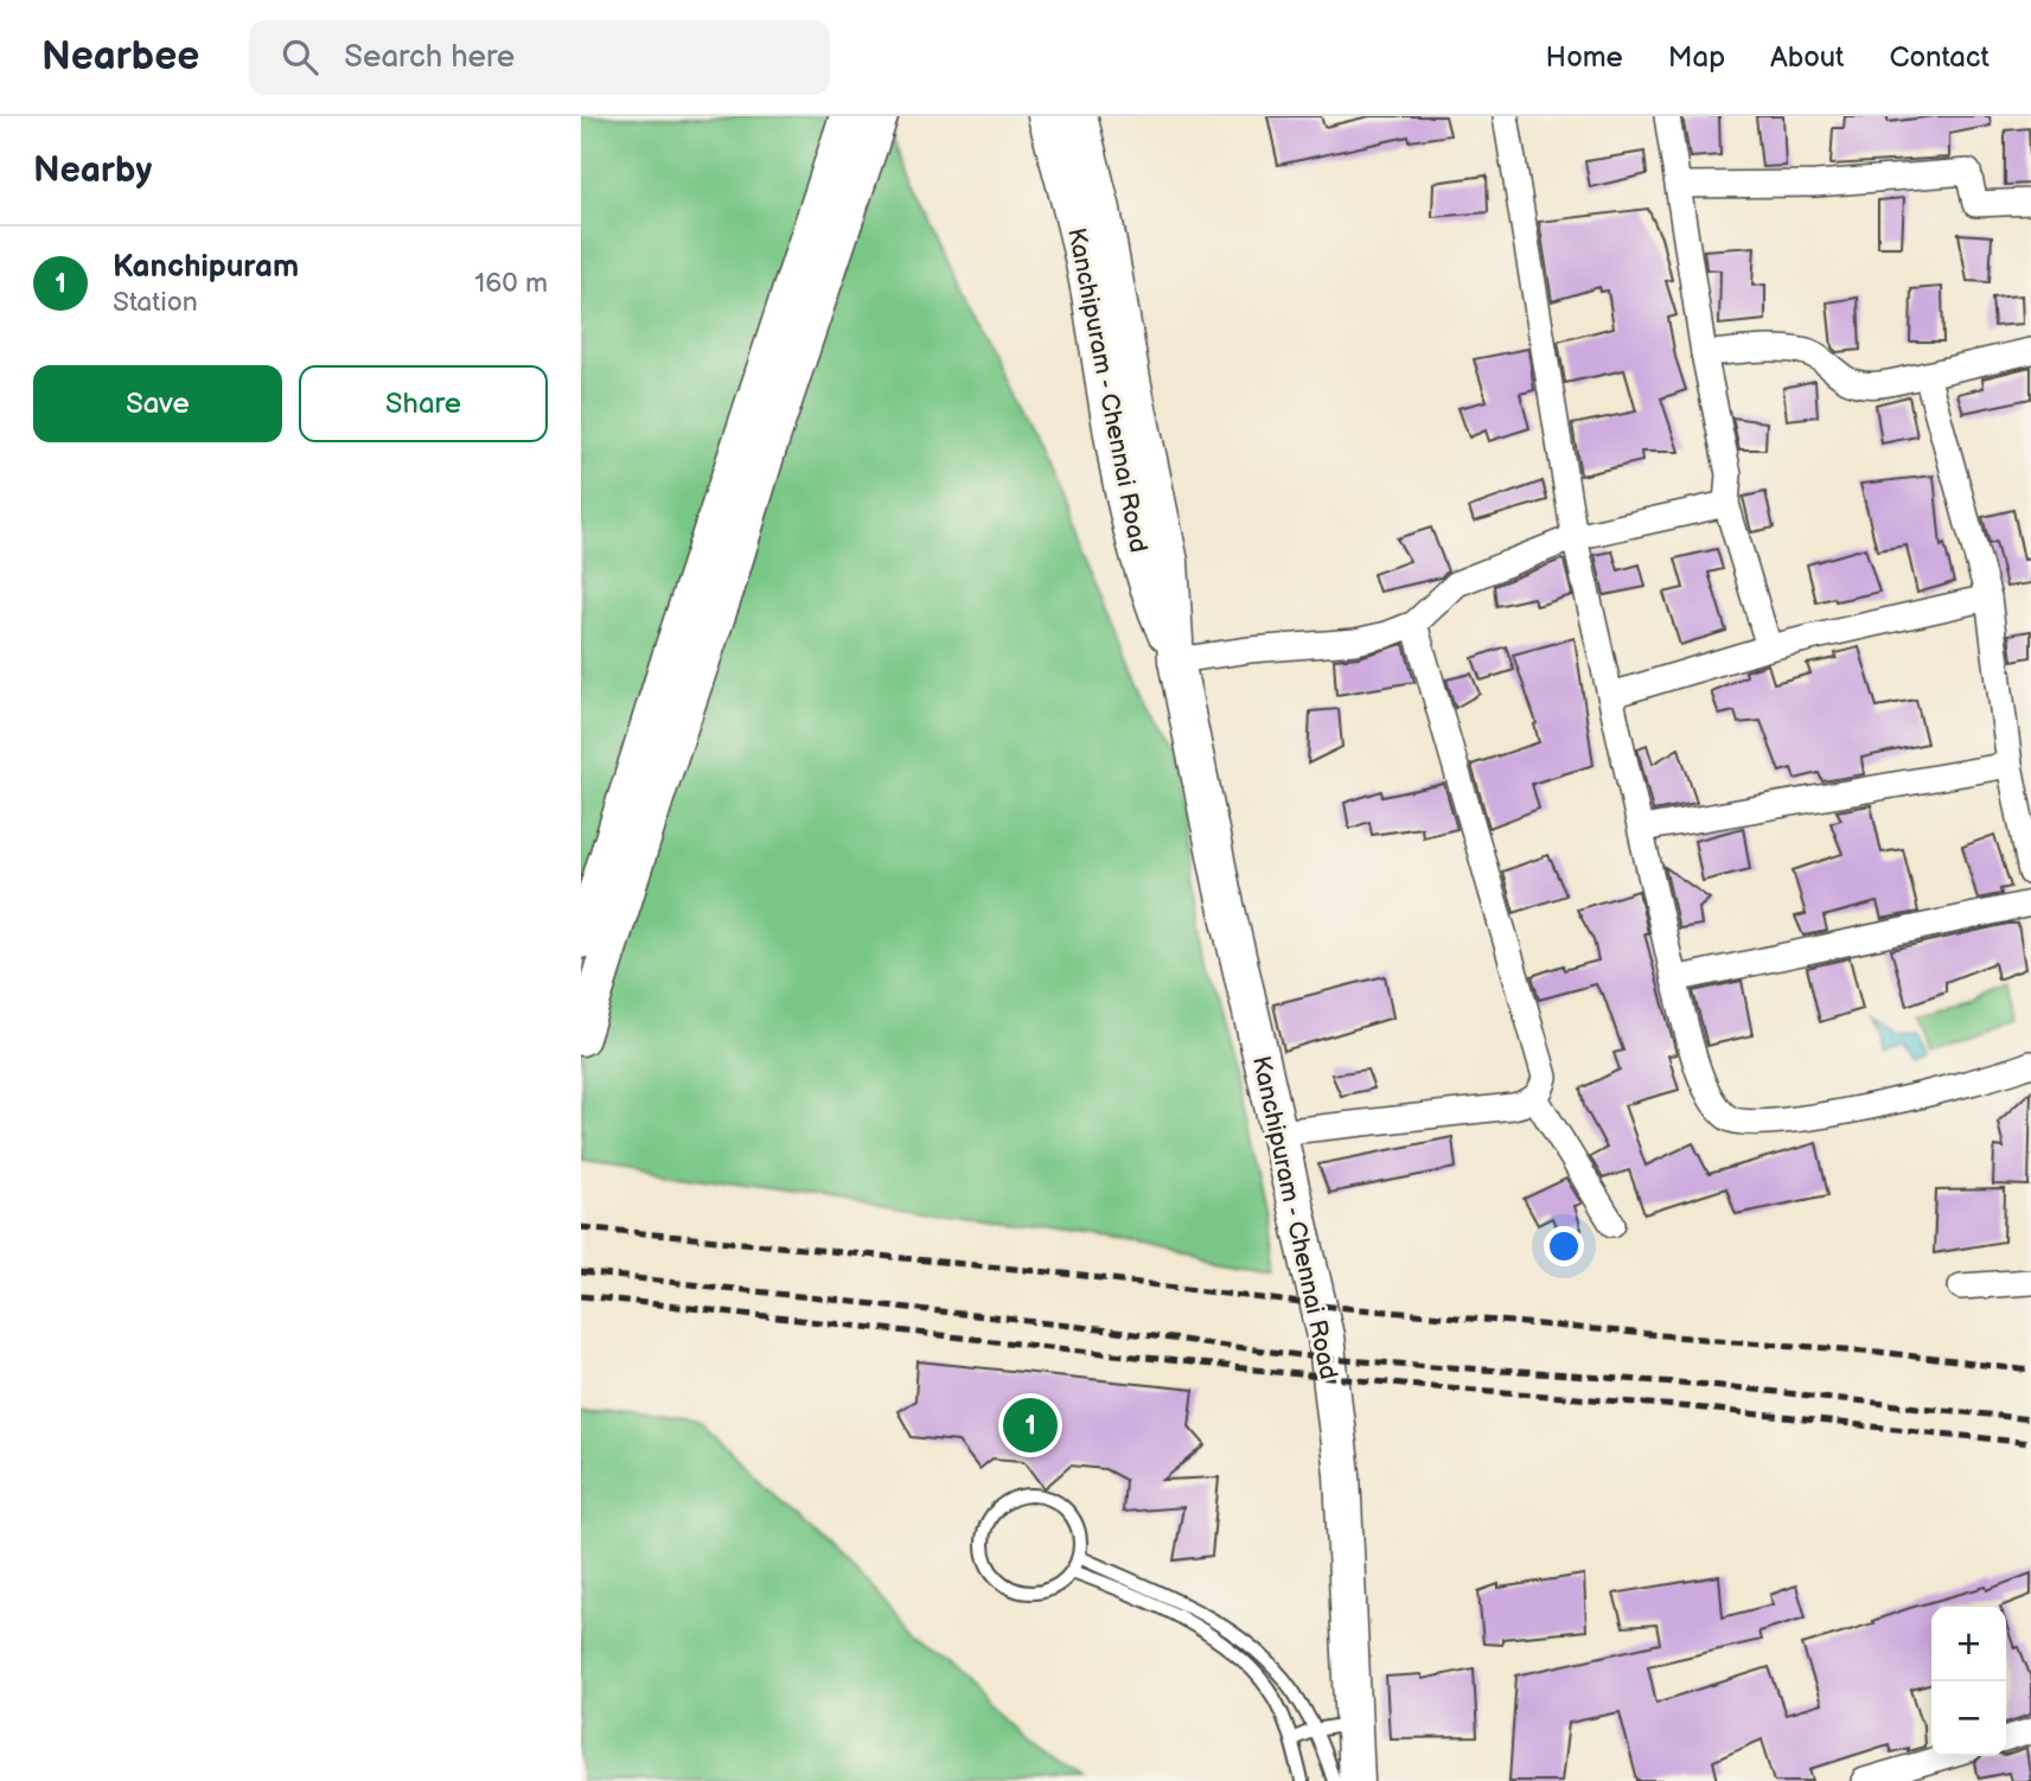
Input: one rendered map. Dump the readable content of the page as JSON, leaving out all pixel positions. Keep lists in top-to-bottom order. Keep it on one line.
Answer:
{"streets":{"main road":["Kanchipuram - Chennai Road"]},"page":{"header":"Nearbee","search":"Search here","nav":["Home","Map","About","Contact"],"heading":"Nearby","list":[{"mark":"1","name":"Kanchipuram","note":"Station","value":"160 m"}],"buttons":["Save","Share"],"pins":"1","map_buttons":["+","−"]}}
